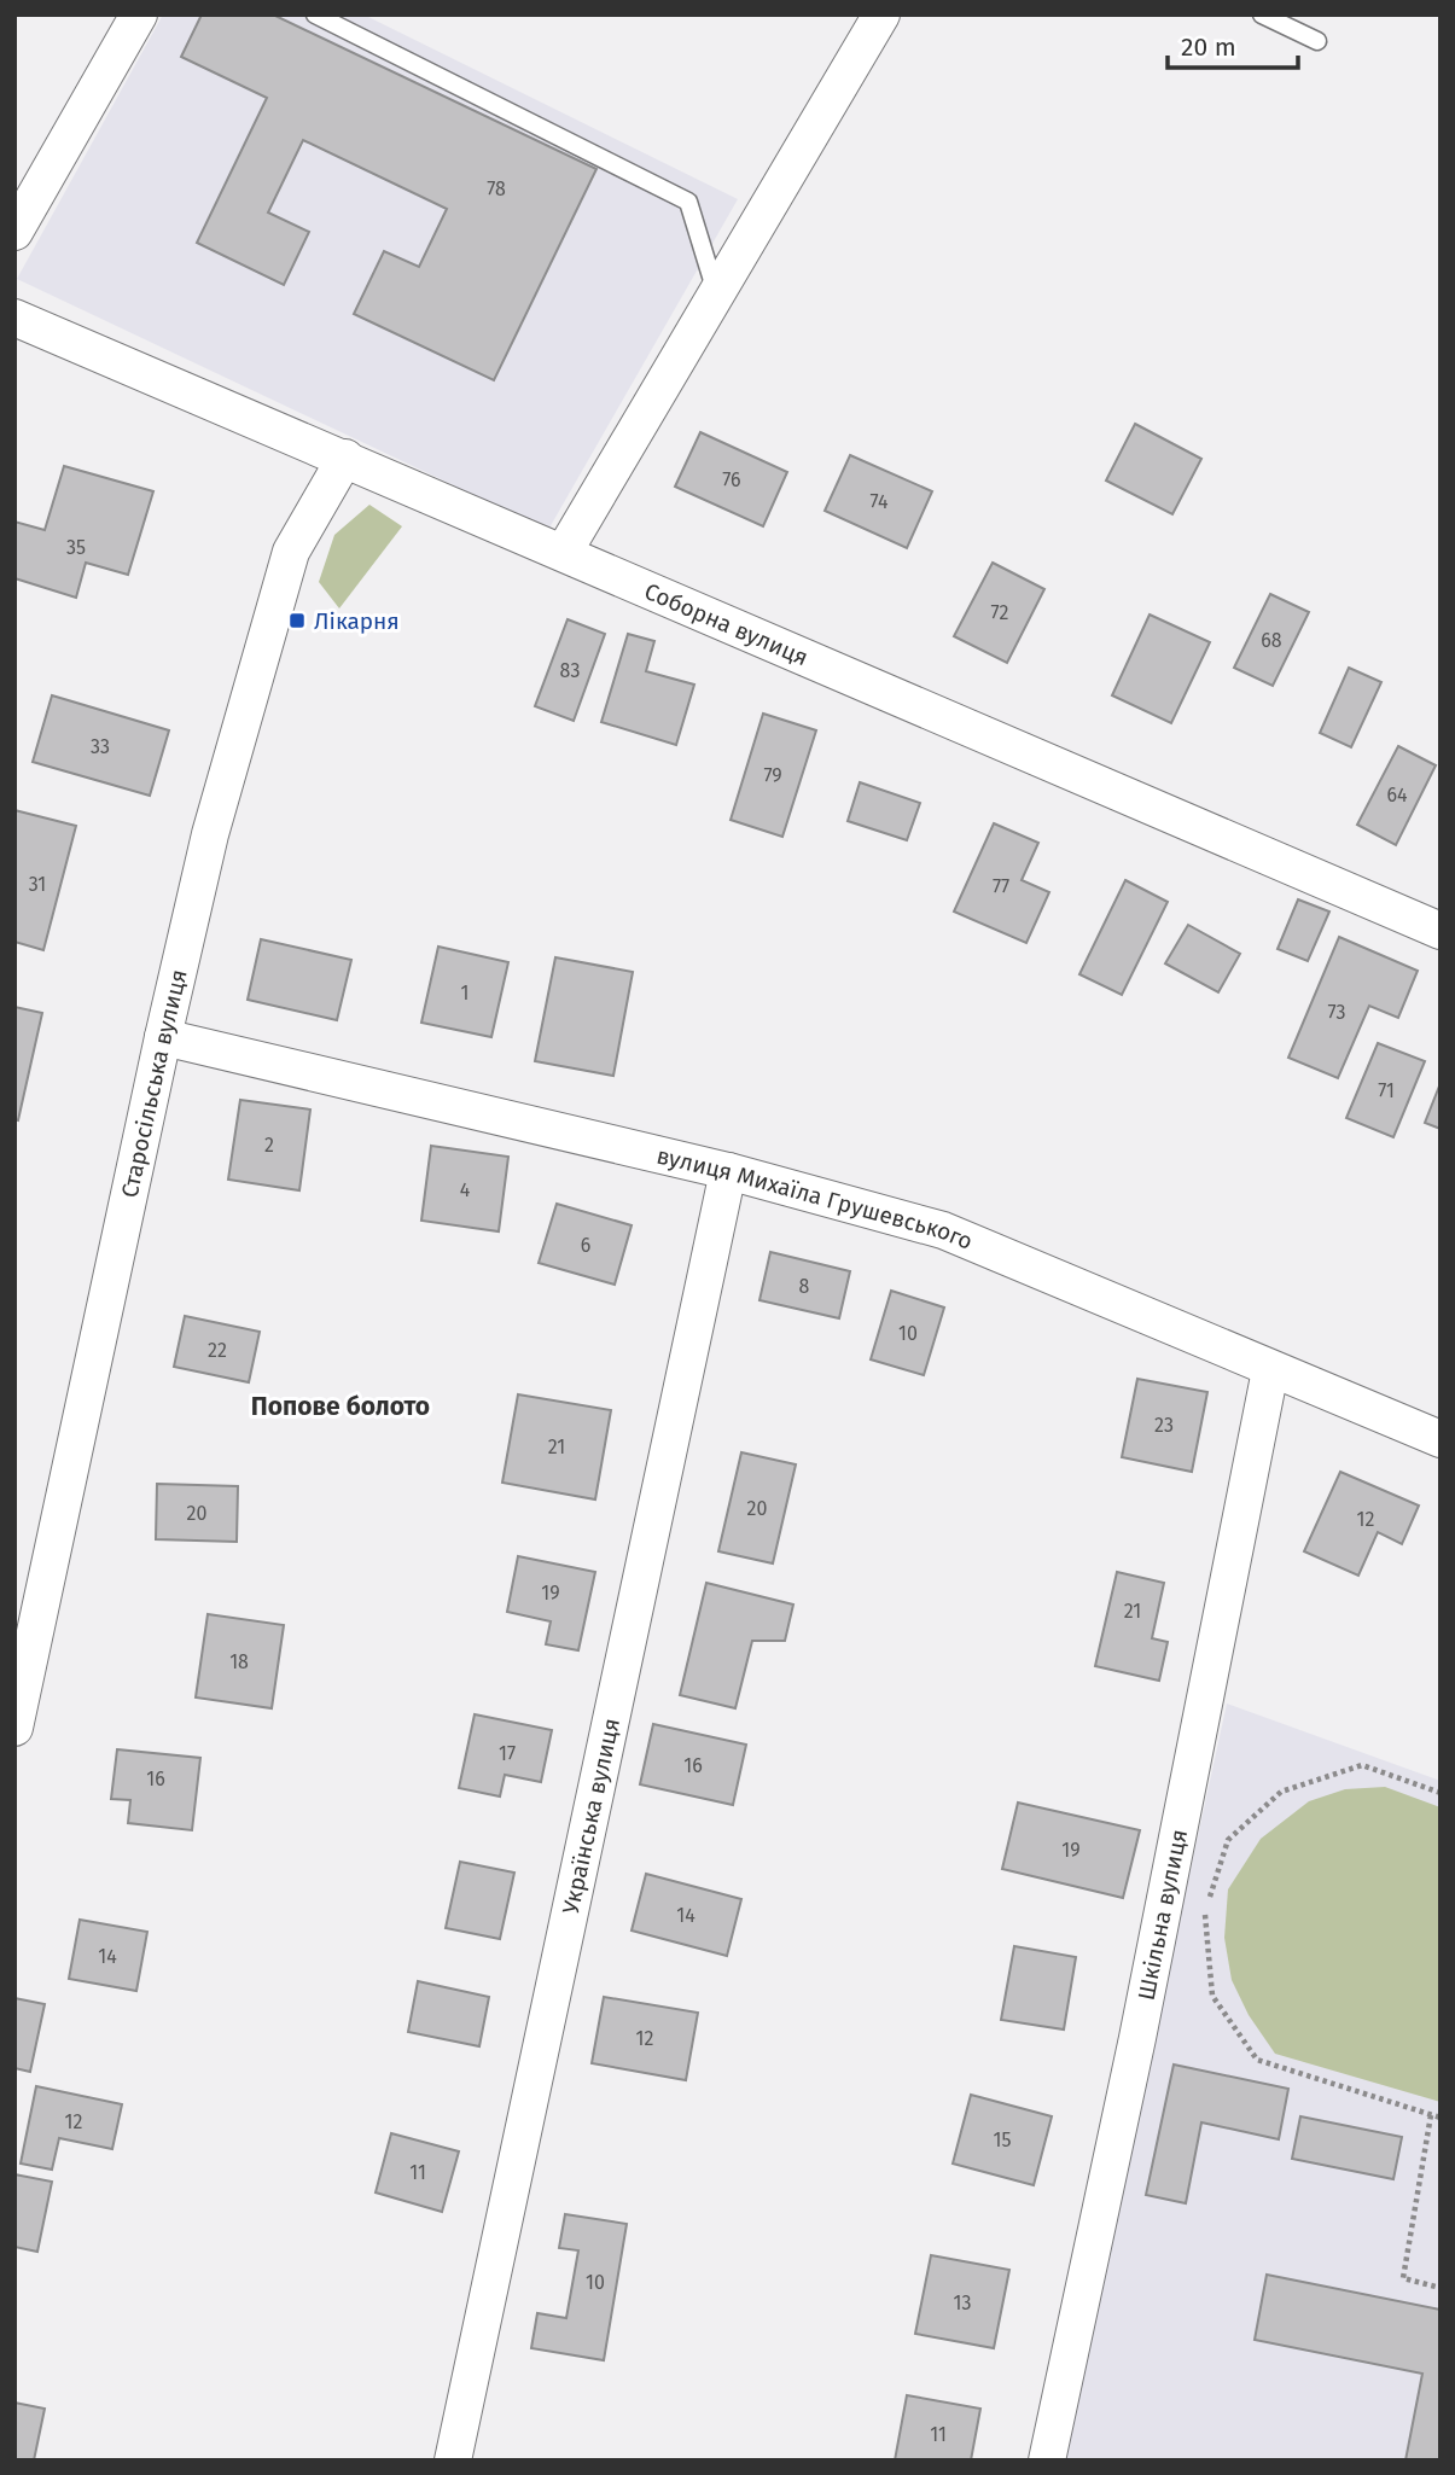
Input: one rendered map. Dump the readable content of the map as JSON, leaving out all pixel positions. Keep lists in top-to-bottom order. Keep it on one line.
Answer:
{"streets":{"street":["Соборна вулиця","Старосільська вулиця","вулиця Михаїла Грушевського","Українська вулиця","Шкільна вулиця"]},"crossings":[["Соборна вулиця","Старосільська вулиця"],["Старосільська вулиця","вулиця Михаїла Грушевського"],["вулиця Михаїла Грушевського","Українська вулиця"],["вулиця Михаїла Грушевського","Шкільна вулиця"]],"districts":["Попове болото"],"places":{"transit":["Лікарня"]},"house_numbers":["78","76","74","35","72","68","83","33","79","64","31","77","1","73","71","2","4","6","8","10","22","23","21","20","20","12","19","21","18","17","16","16","19","14","14","12","12","15","11","10","13","11"],"scale_bar":"20 m"}
